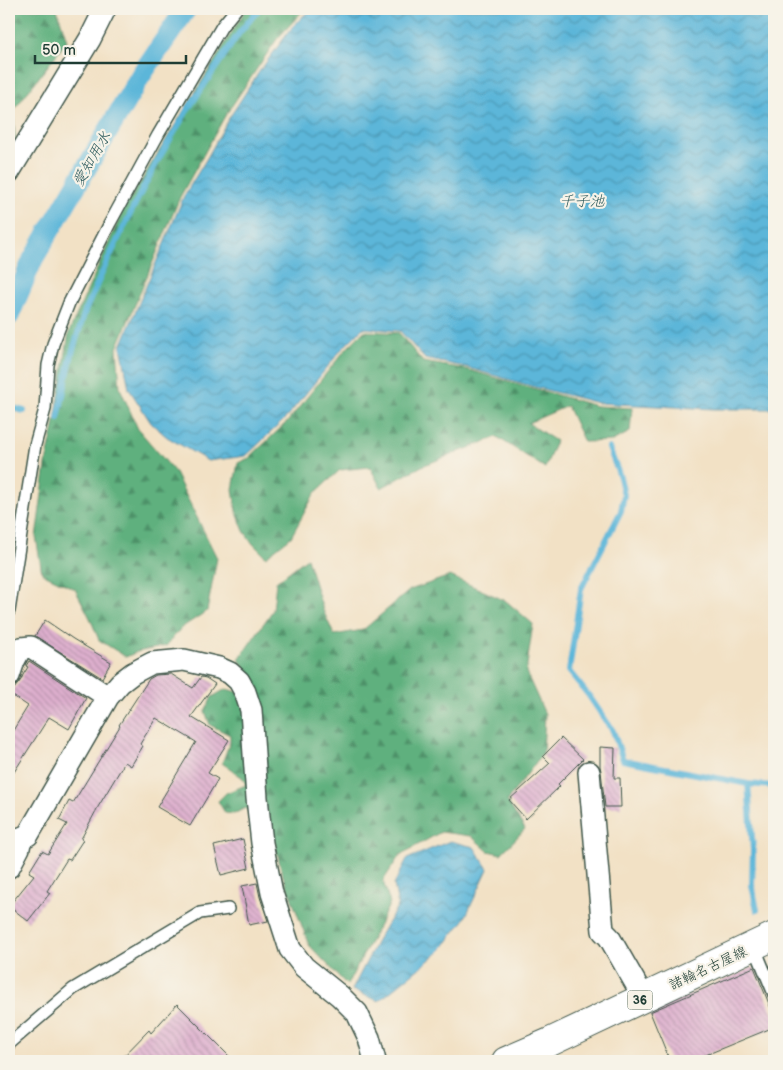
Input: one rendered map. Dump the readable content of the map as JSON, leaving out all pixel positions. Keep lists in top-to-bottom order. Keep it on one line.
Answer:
{"streets":{"main road":["諸輪名古屋線","36"]},"water":["愛知用水","千子池"],"scale_bar":"50 m"}
